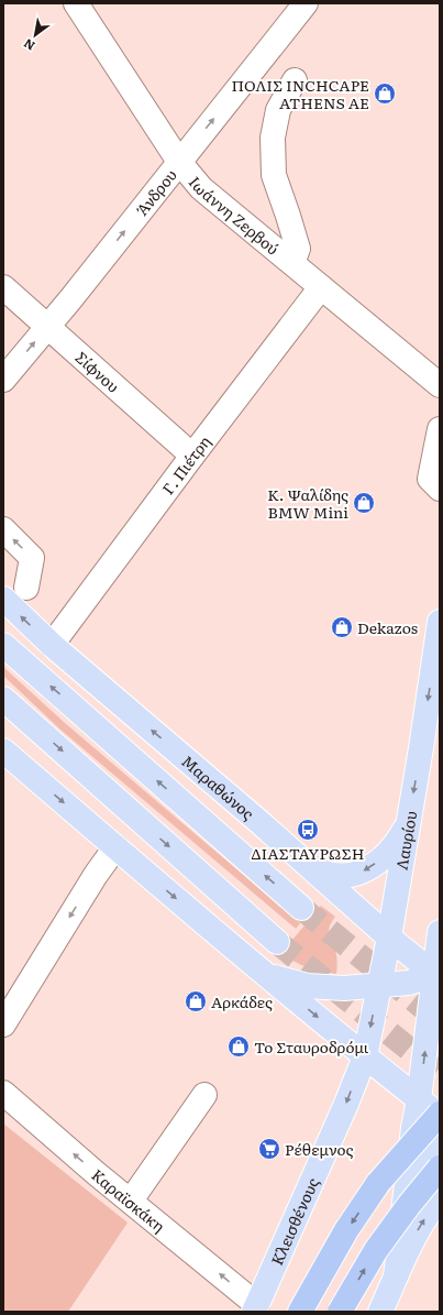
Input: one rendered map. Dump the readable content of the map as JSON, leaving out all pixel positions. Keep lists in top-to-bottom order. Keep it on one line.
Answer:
{"streets":{"main road":["Μαραθώνος","Λαυρίου","Κλεισθένους"],"street":["Άνδρου","Ιωάννη Ζερβού","Σίφνου","Γ. Πιέτρη","Καραϊσκάκη"]},"crossings":[["Άνδρου","Ιωάννη Ζερβού"],["Άνδρου","Σίφνου"],["Ιωάννη Ζερβού","Γ. Πιέτρη"],["Σίφνου","Γ. Πιέτρη"],["Γ. Πιέτρη","Μαραθώνος"],["Μαραθώνος","Λαυρίου"],["Λαυρίου","Κλεισθένους"],["Καραϊσκάκη","Κλεισθένους"]],"one_way":["Άνδρου","Λαυρίου","Καραϊσκάκη"],"places":{"shop":["ΠΟΛΙΣ INCHCAPE ATHENS ΑΕ","Κ. Ψαλίδης BMW Mini","Dekazos","Αρκάδες","Το Σταυροδρόμι"],"bus stop":["ΔΙΑΣΤΑΥΡΩΣΗ"],"supermarket":["Ρέθεμνος"]},"north":"bottom left"}
